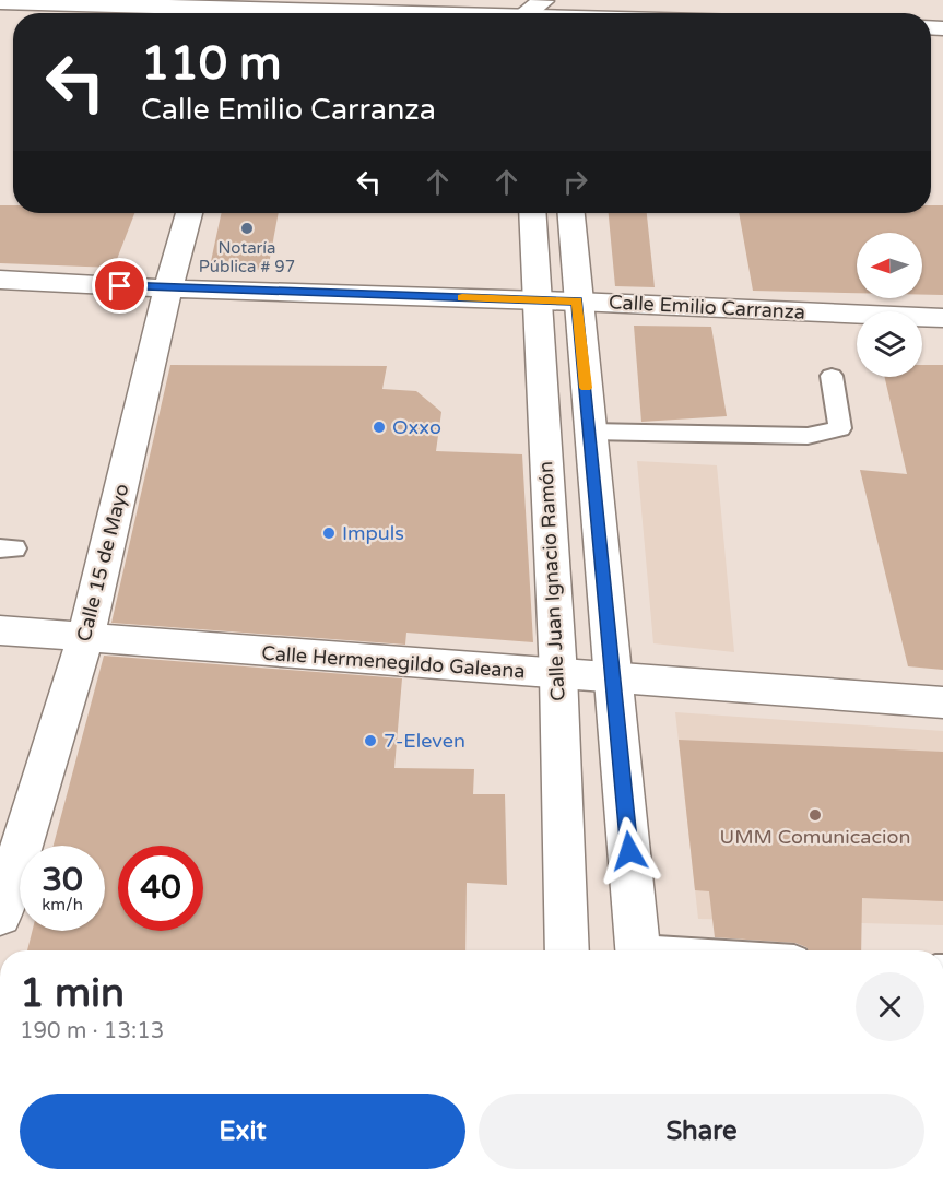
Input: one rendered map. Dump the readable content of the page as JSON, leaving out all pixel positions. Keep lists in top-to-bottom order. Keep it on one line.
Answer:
{"streets":{"street":["Calle Emilio Carranza","Calle 15 de Mayo","Calle Juan Ignacio Ramón","Calle Hermenegildo Galeana"]},"crossings":[["Calle Emilio Carranza","Calle 15 de Mayo"],["Calle Emilio Carranza","Calle Juan Ignacio Ramón"],["Calle 15 de Mayo","Calle Hermenegildo Galeana"],["Calle Juan Ignacio Ramón","Calle Hermenegildo Galeana"]],"places":["Notaría Pública # 97","Oxxo","Impuls","7-Eleven","UMM Comunicacion"],"north":"left","page":{"turn":["110 m","Calle Emilio Carranza"],"speed":"30 km/h","limit":"40","heading":["1 min","190 m · 13:13"],"buttons":["Exit","Share"]}}
